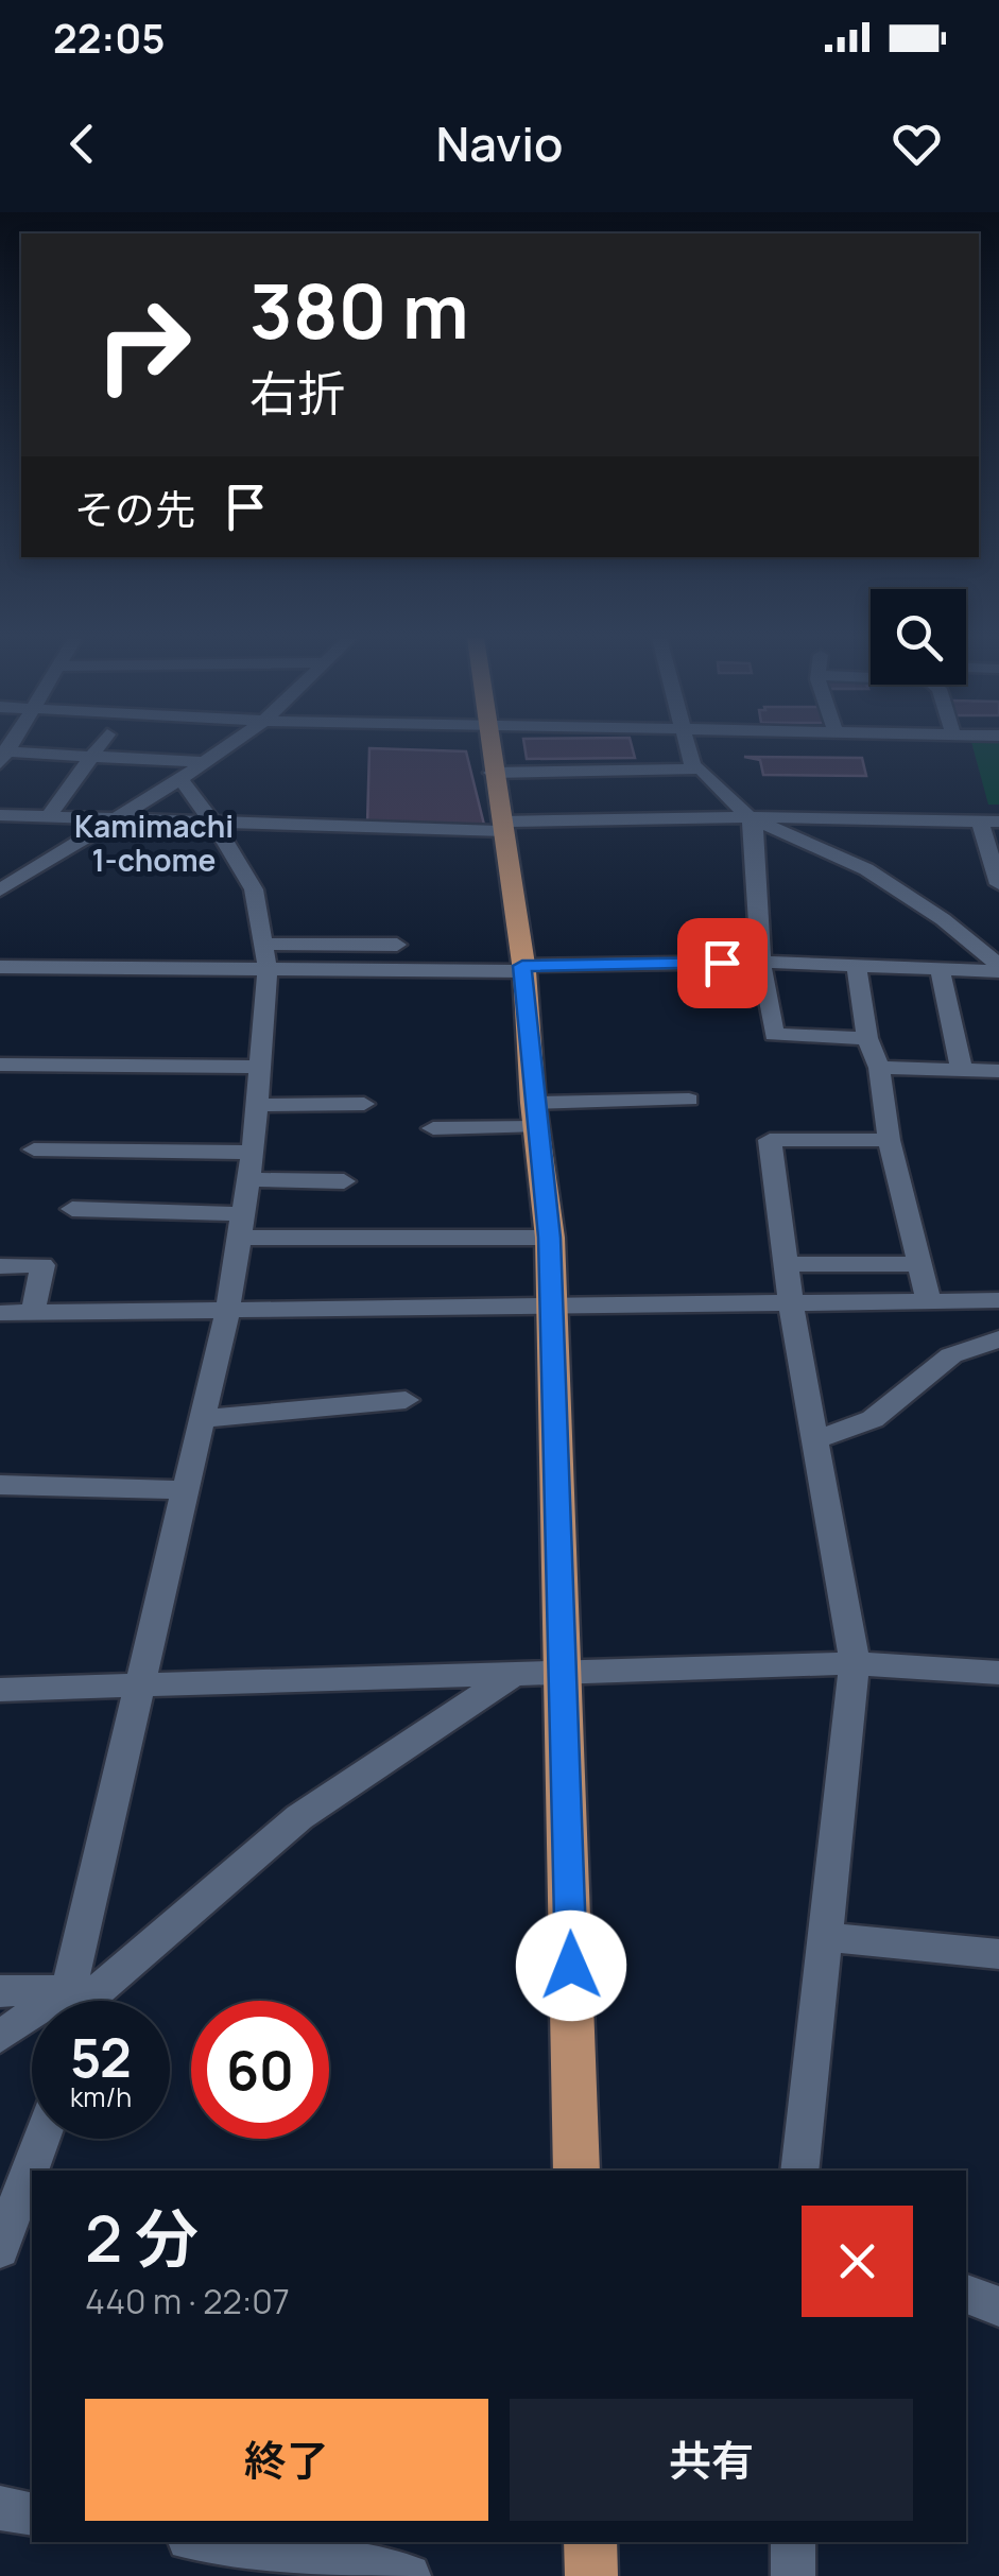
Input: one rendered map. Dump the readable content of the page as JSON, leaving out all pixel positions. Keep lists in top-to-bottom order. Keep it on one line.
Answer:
{"districts":["Kamimachi 1-chome"],"page":{"status":"22:05","header":"Navio","turn":["380 m","右折"],"then":"その先","speed":"52 km/h","limit":"60","heading":["2 分","440 m · 22:07"],"buttons":["終了","共有"]}}
